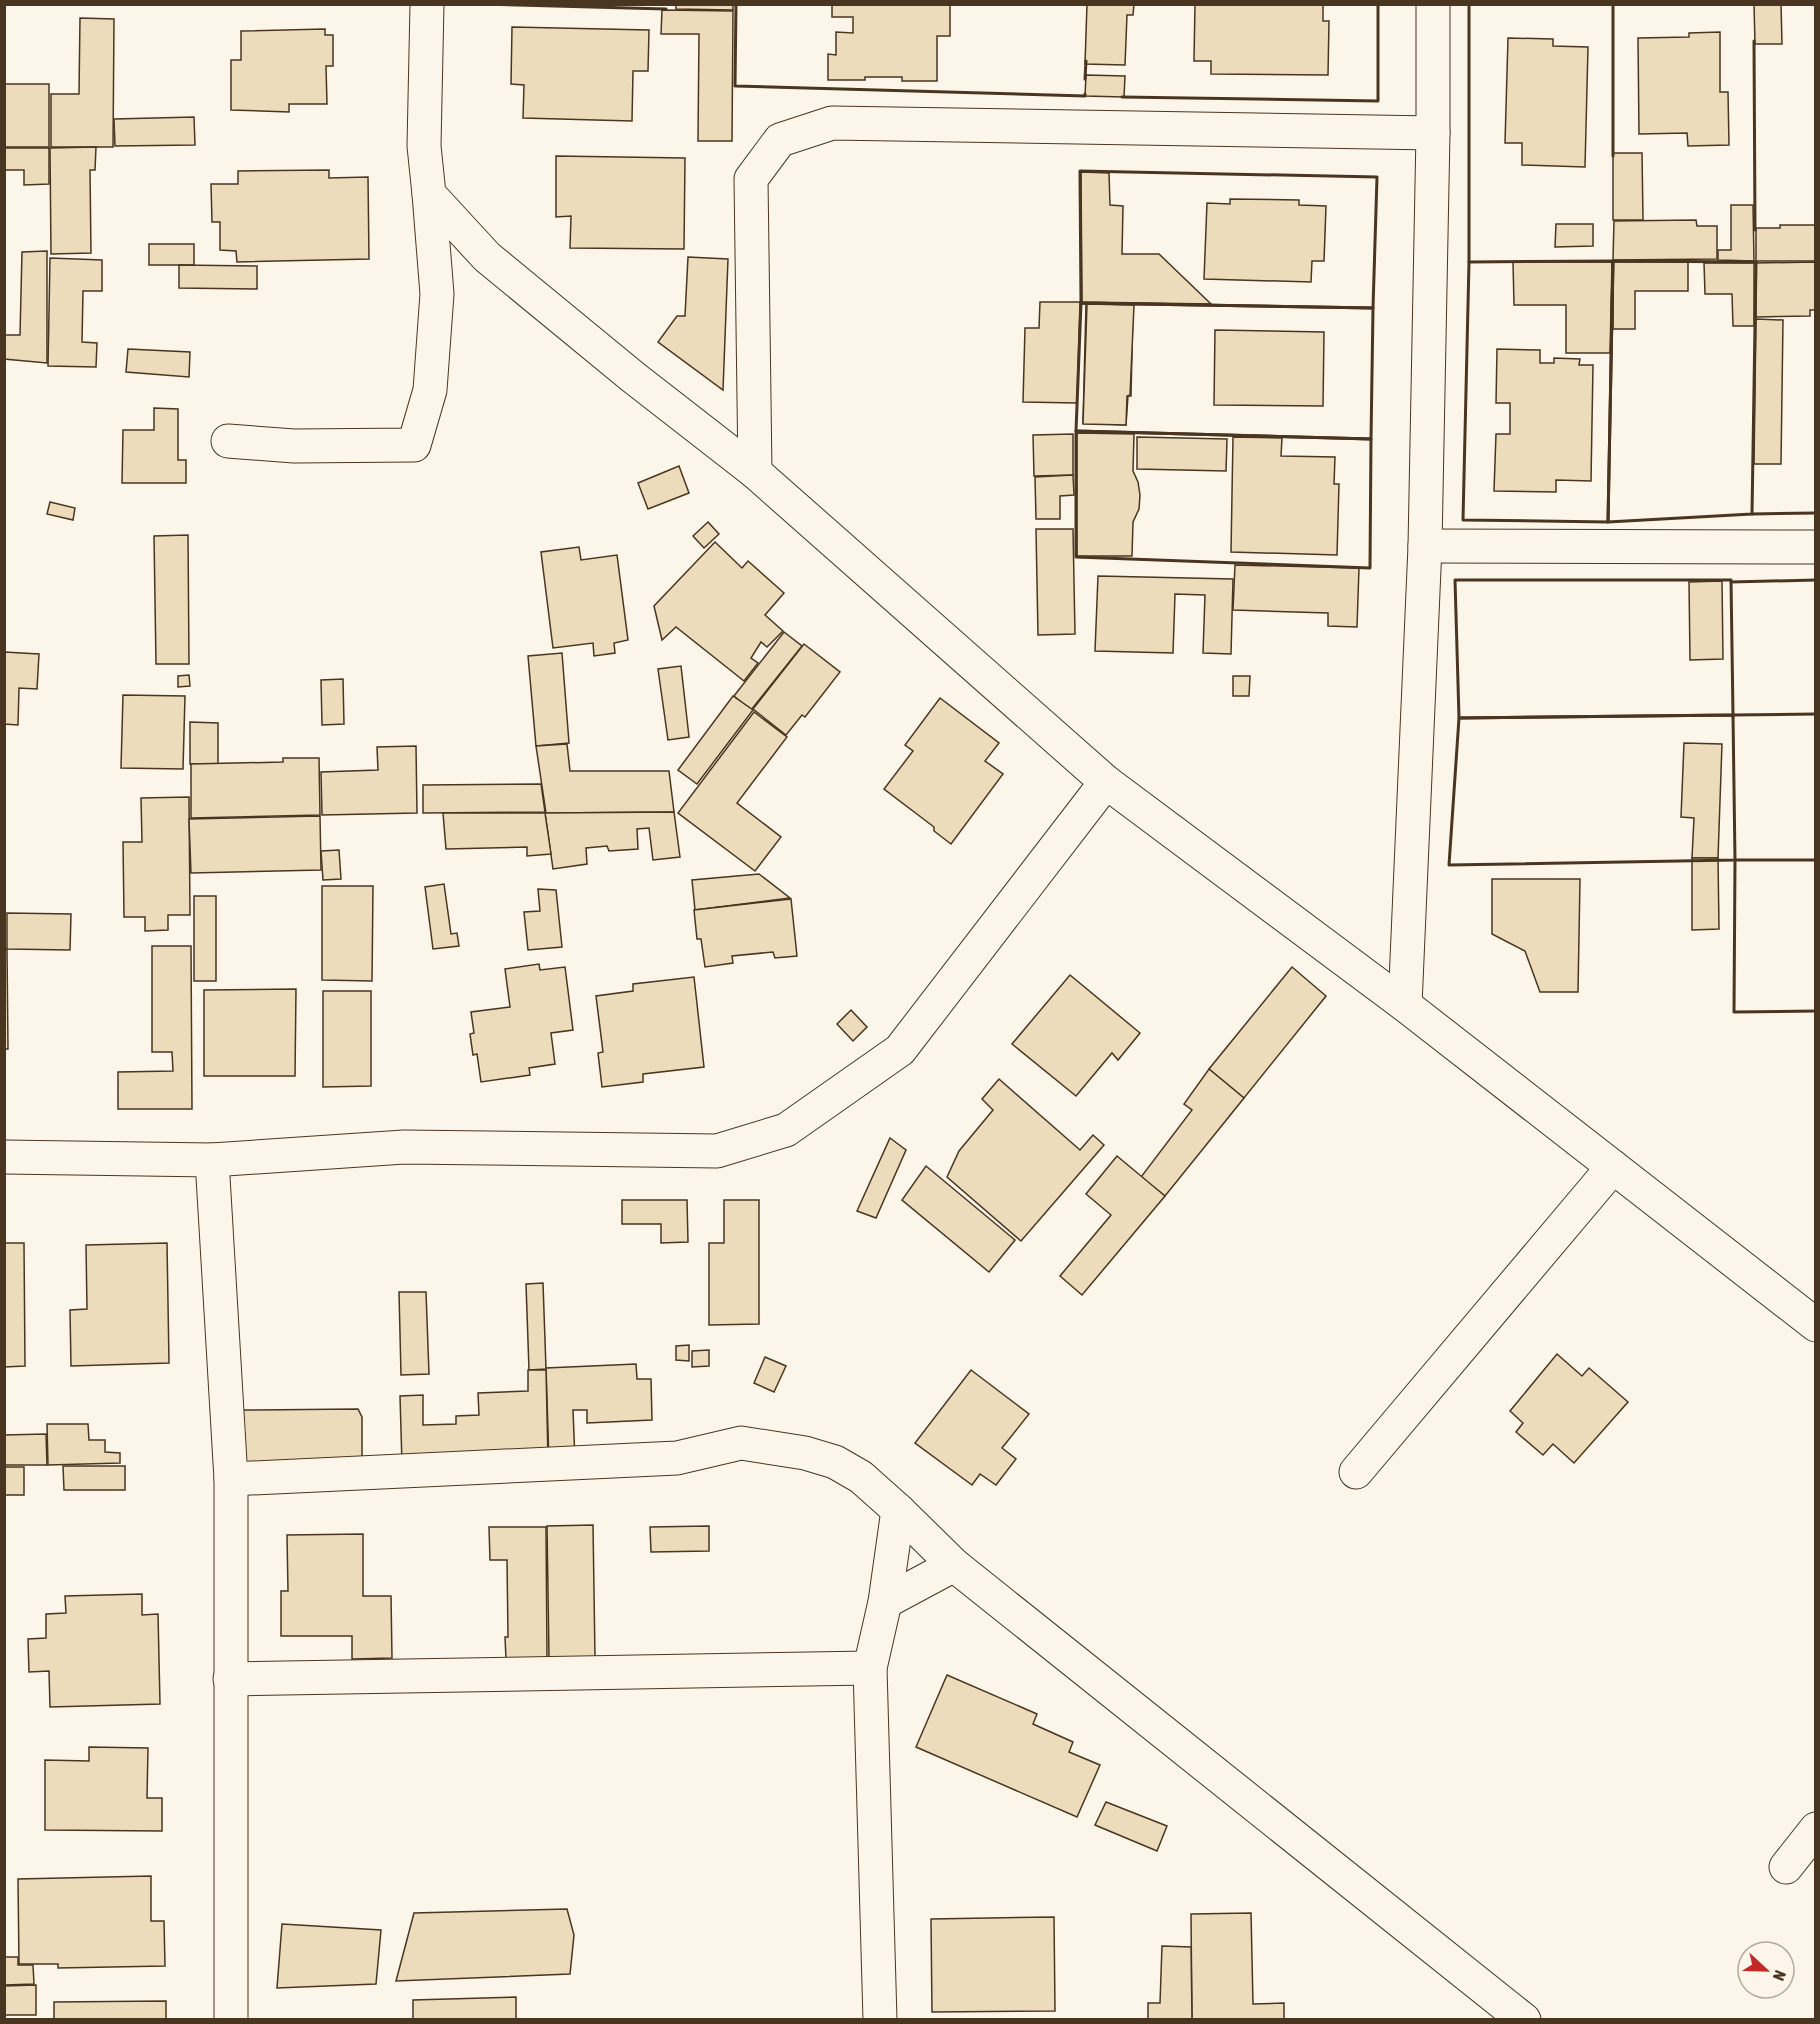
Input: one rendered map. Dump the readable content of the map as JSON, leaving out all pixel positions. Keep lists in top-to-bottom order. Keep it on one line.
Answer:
{"north":"right"}
